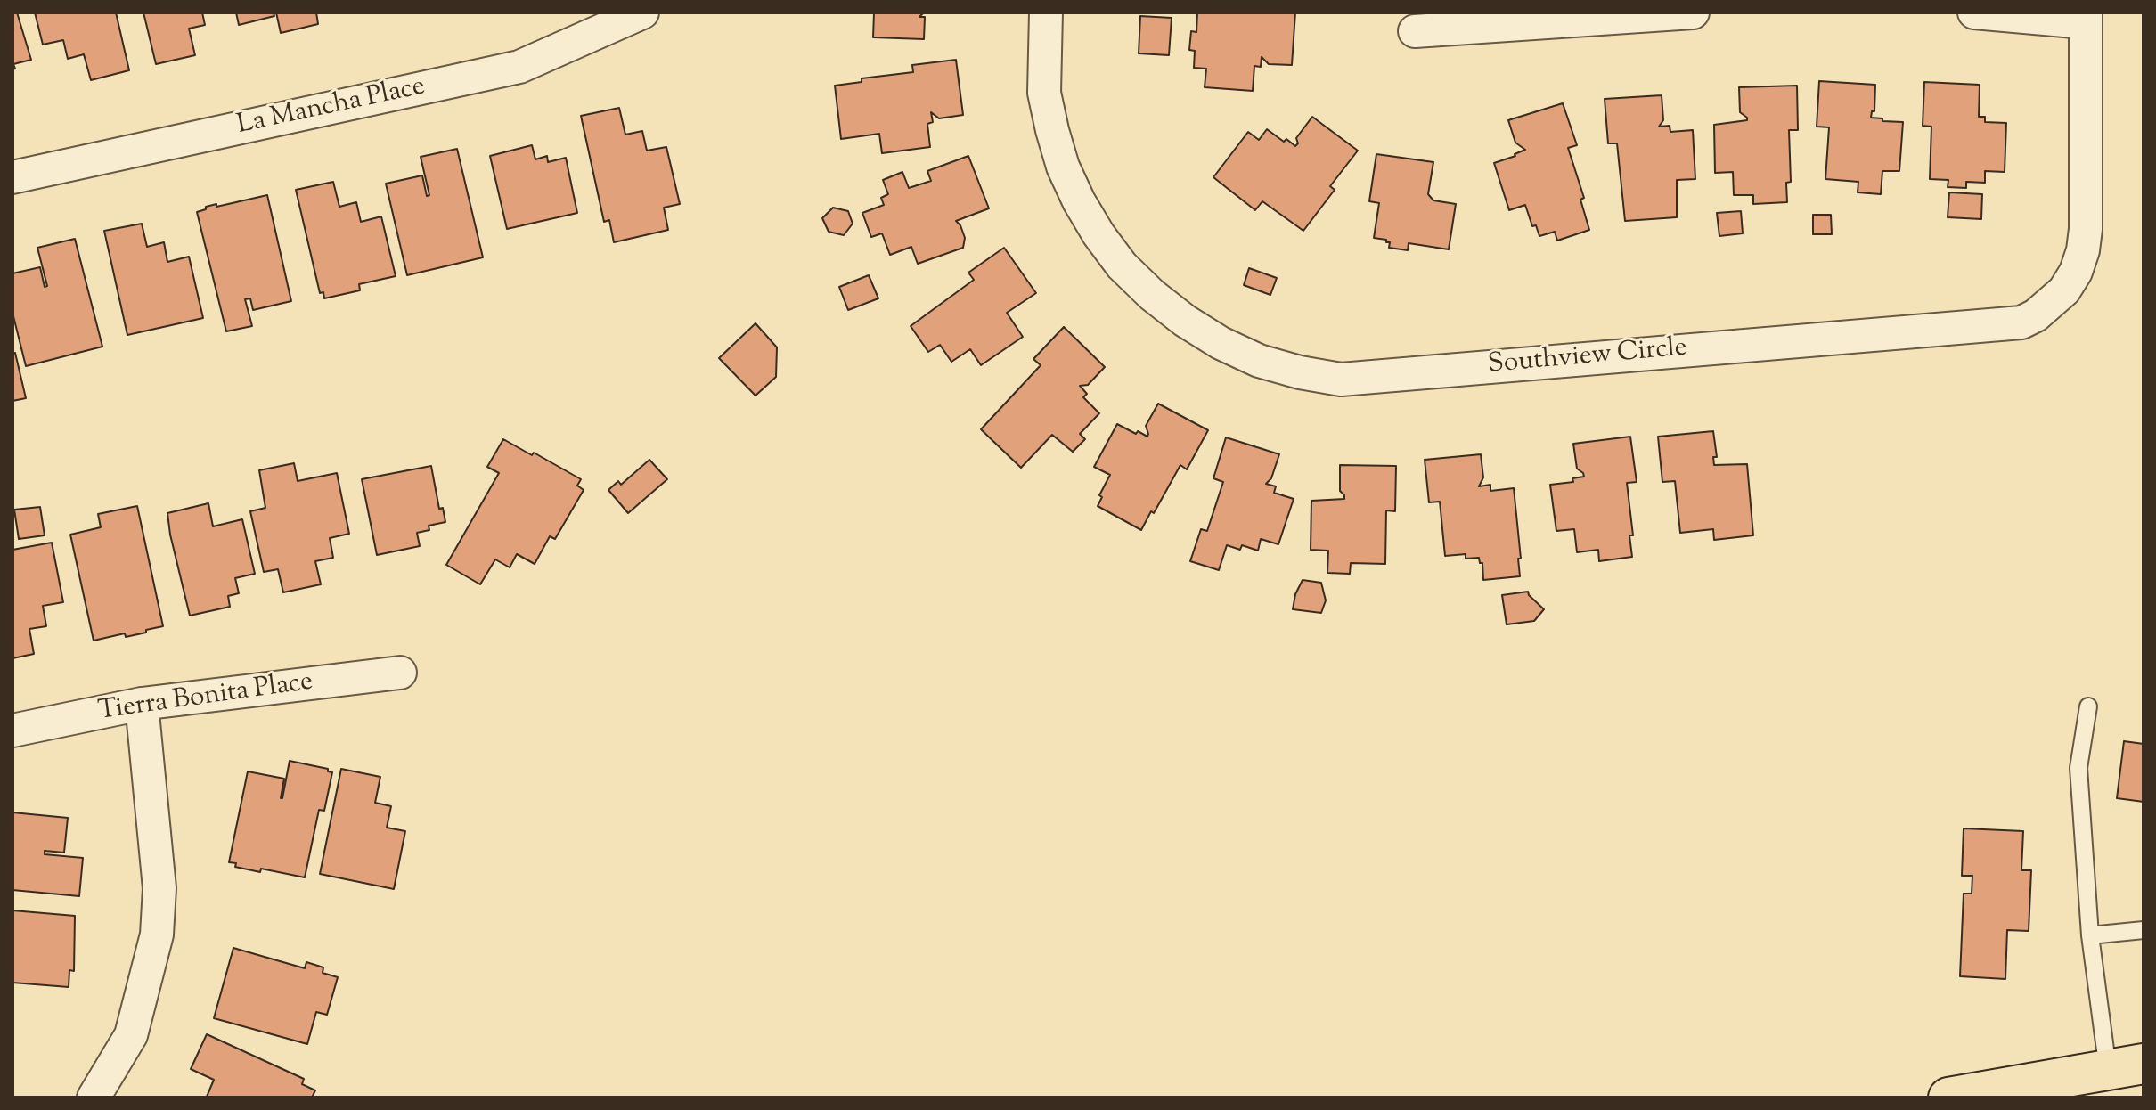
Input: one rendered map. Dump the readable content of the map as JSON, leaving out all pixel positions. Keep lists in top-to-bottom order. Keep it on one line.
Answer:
{"streets":{"street":["La Mancha Place","Southview Circle","Tierra Bonita Place"]}}
